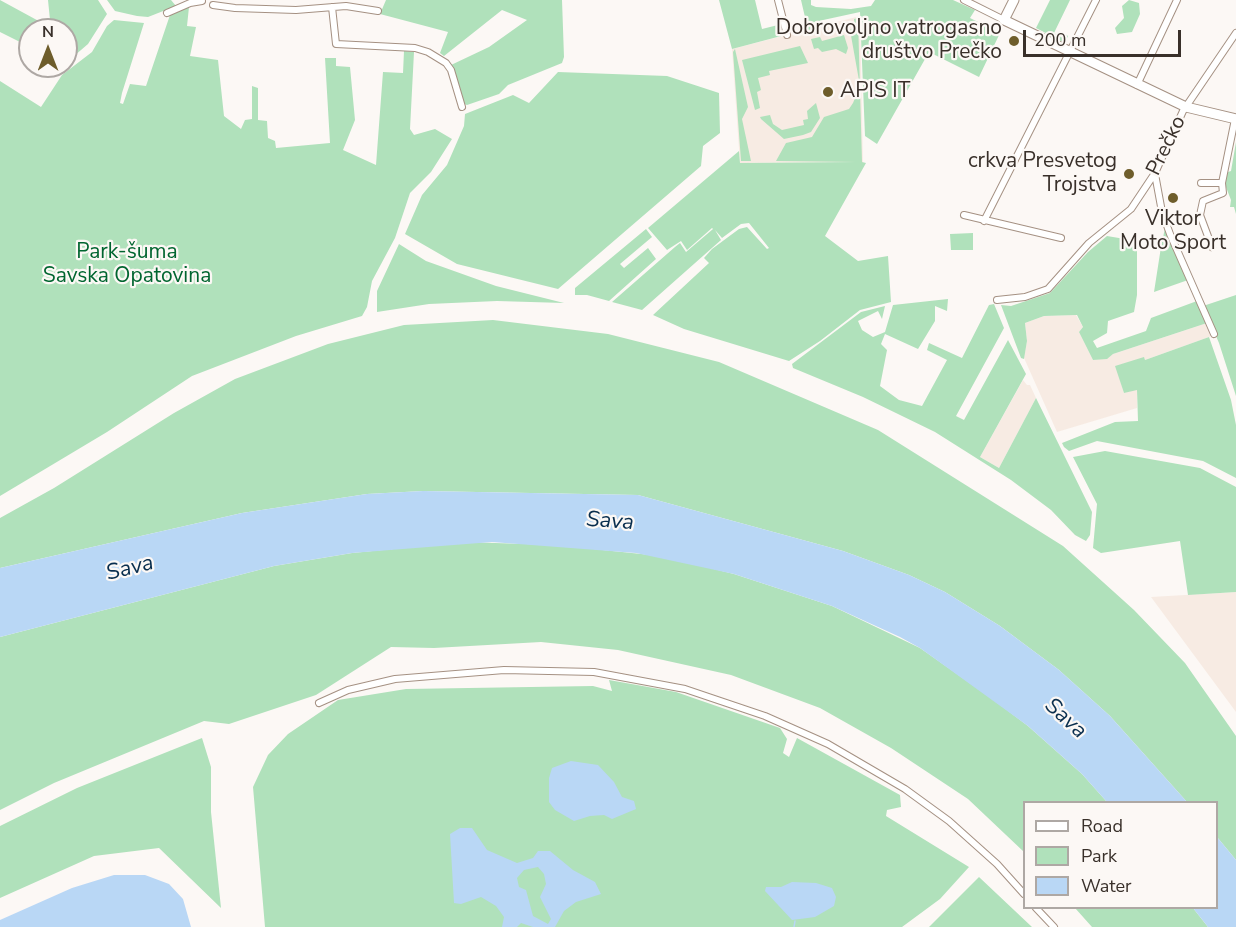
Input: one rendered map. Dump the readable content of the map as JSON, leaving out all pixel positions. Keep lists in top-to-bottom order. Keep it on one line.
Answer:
{"streets":{"street":["Prečko"]},"water":["Sava"],"parks":["Park-šuma Savska Opatovina"],"places":["Dobrovoljno vatrogasno društvo Prečko","APIS IT","crkva Presvetog Trojstva","Viktor Moto Sport"],"legend":["Road","Park","Water"],"scale_bar":"200 m","north":"top"}
